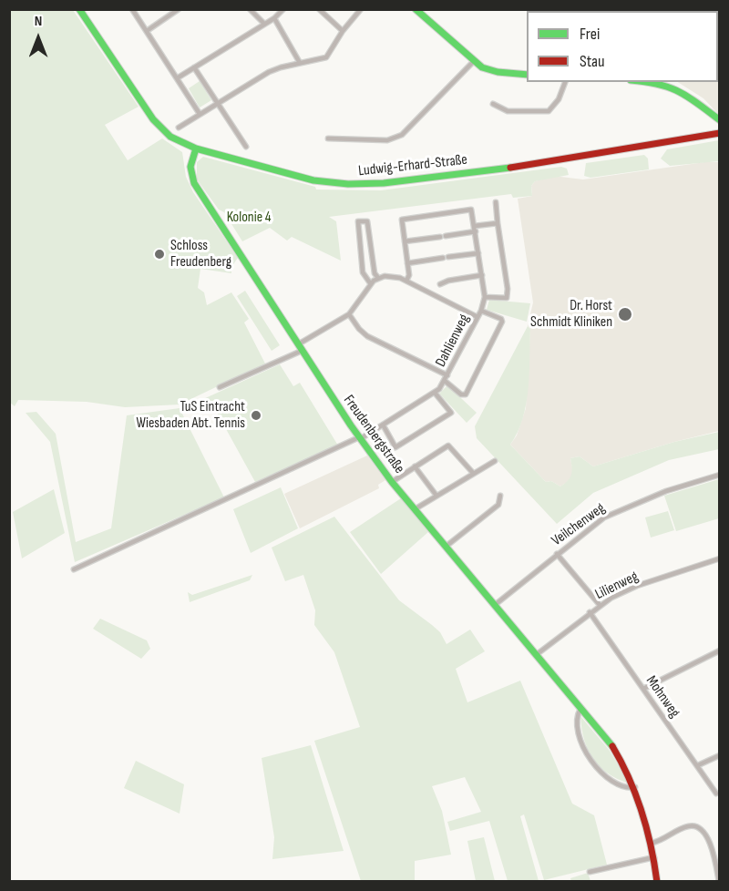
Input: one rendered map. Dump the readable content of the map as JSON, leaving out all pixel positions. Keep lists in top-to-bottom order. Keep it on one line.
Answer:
{"streets":{"street":["Ludwig-Erhard-Straße","Dahlienweg","Freudenbergstraße","Veilchenweg","Lilienweg","Mohnweg"]},"crossings":[["Ludwig-Erhard-Straße","Freudenbergstraße"],["Dahlienweg","Freudenbergstraße"],["Freudenbergstraße","Veilchenweg"],["Freudenbergstraße","Lilienweg"],["Lilienweg","Mohnweg"]],"parks":["Kolonie 4"],"places":["Schloss Freudenberg","Dr. Horst Schmidt Kliniken","TuS Eintracht Wiesbaden Abt. Tennis"],"legend":["Frei","Stau"],"north":"top"}
